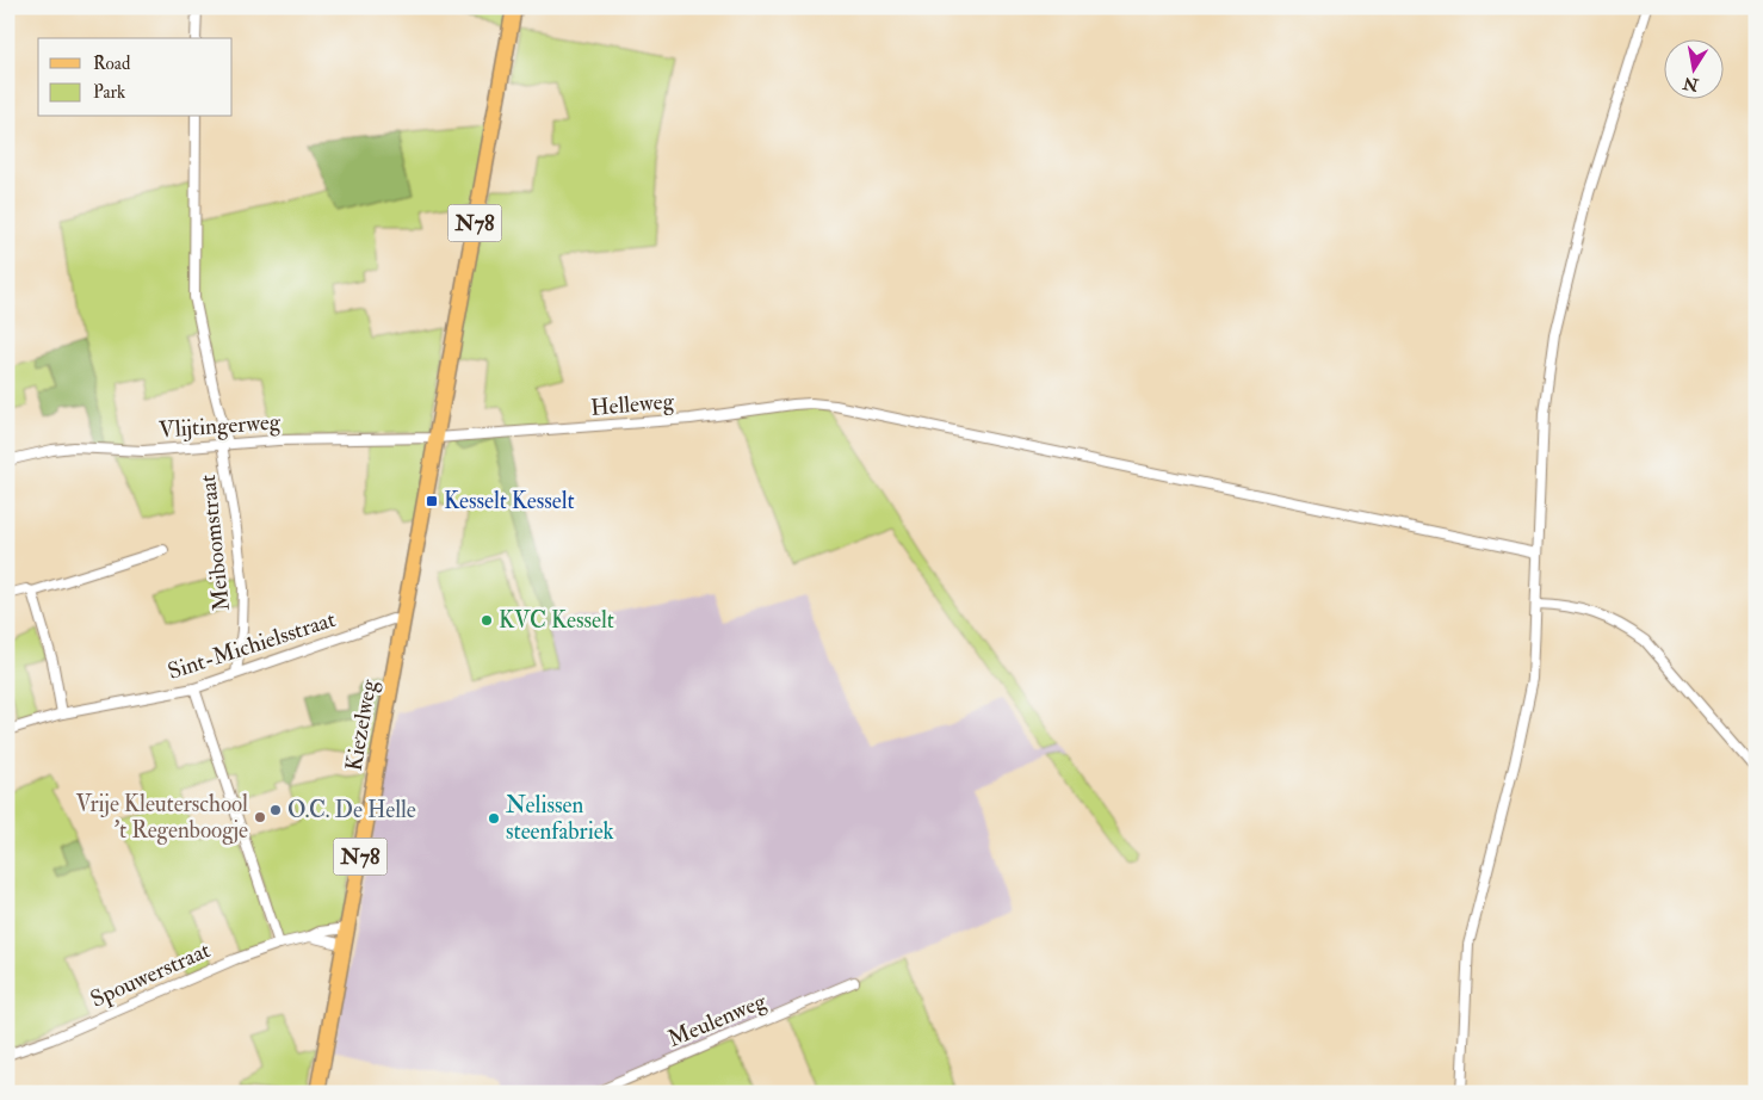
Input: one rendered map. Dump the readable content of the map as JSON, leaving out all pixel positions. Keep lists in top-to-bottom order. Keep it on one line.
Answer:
{"streets":{"main road":["N78","Kiezelweg"],"street":["Helleweg","Vlijtingerweg","Meiboomstraat","Sint-Michielsstraat","Spouwerstraat","Meulenweg"]},"crossings":[["N78","Helleweg"],["N78","Vlijtingerweg"],["N78","Kiezelweg"],["Helleweg","Vlijtingerweg"],["Helleweg","Kiezelweg"],["Vlijtingerweg","Meiboomstraat"],["Vlijtingerweg","Kiezelweg"],["Meiboomstraat","Sint-Michielsstraat"],["Sint-Michielsstraat","Kiezelweg"],["Kiezelweg","Spouwerstraat"]],"places":{"transit":["Kesselt Kesselt"],"other":["KVC Kesselt","O.C. De Helle","Vrije Kleuterschool 't Regenboogje","Nelissen steenfabriek"]},"legend":["Road","Park"],"north":"bottom"}
